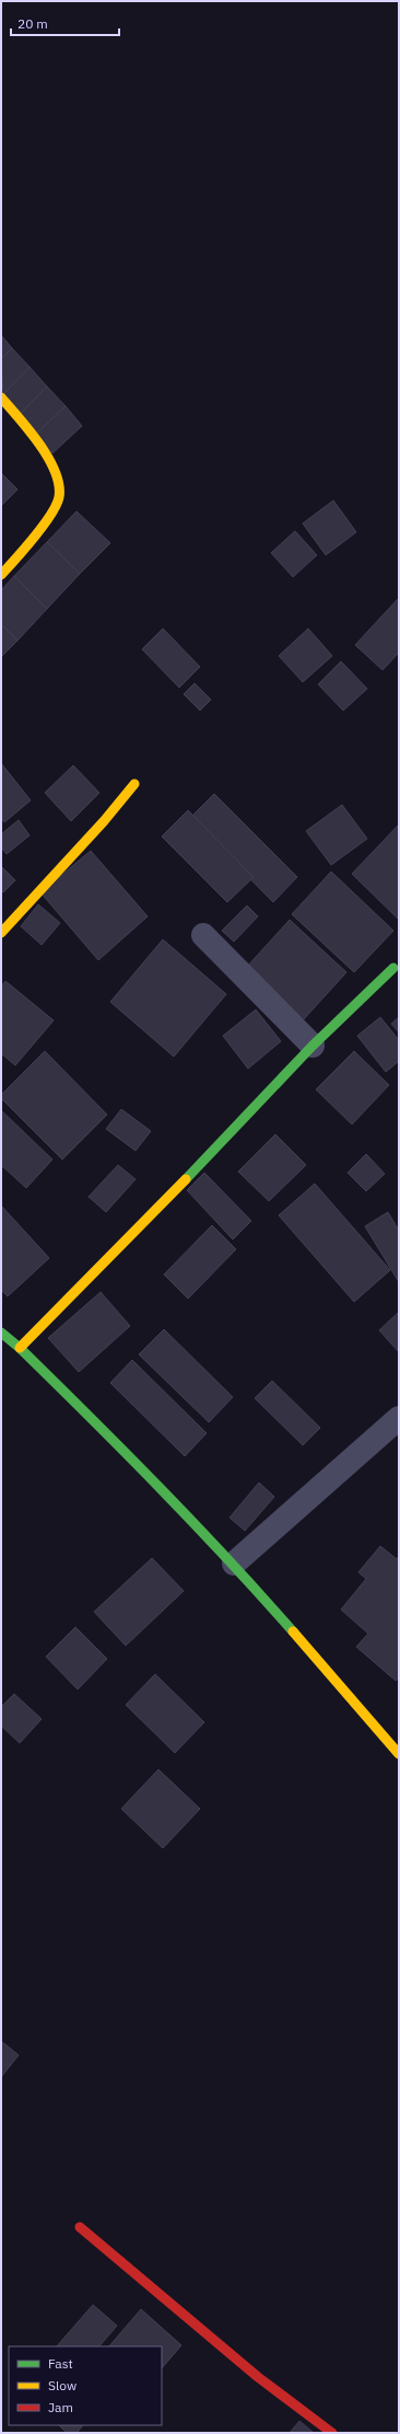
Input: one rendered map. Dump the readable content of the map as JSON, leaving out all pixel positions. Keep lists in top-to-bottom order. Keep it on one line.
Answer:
{"legend":["Fast","Slow","Jam"],"scale_bar":"20 m"}
